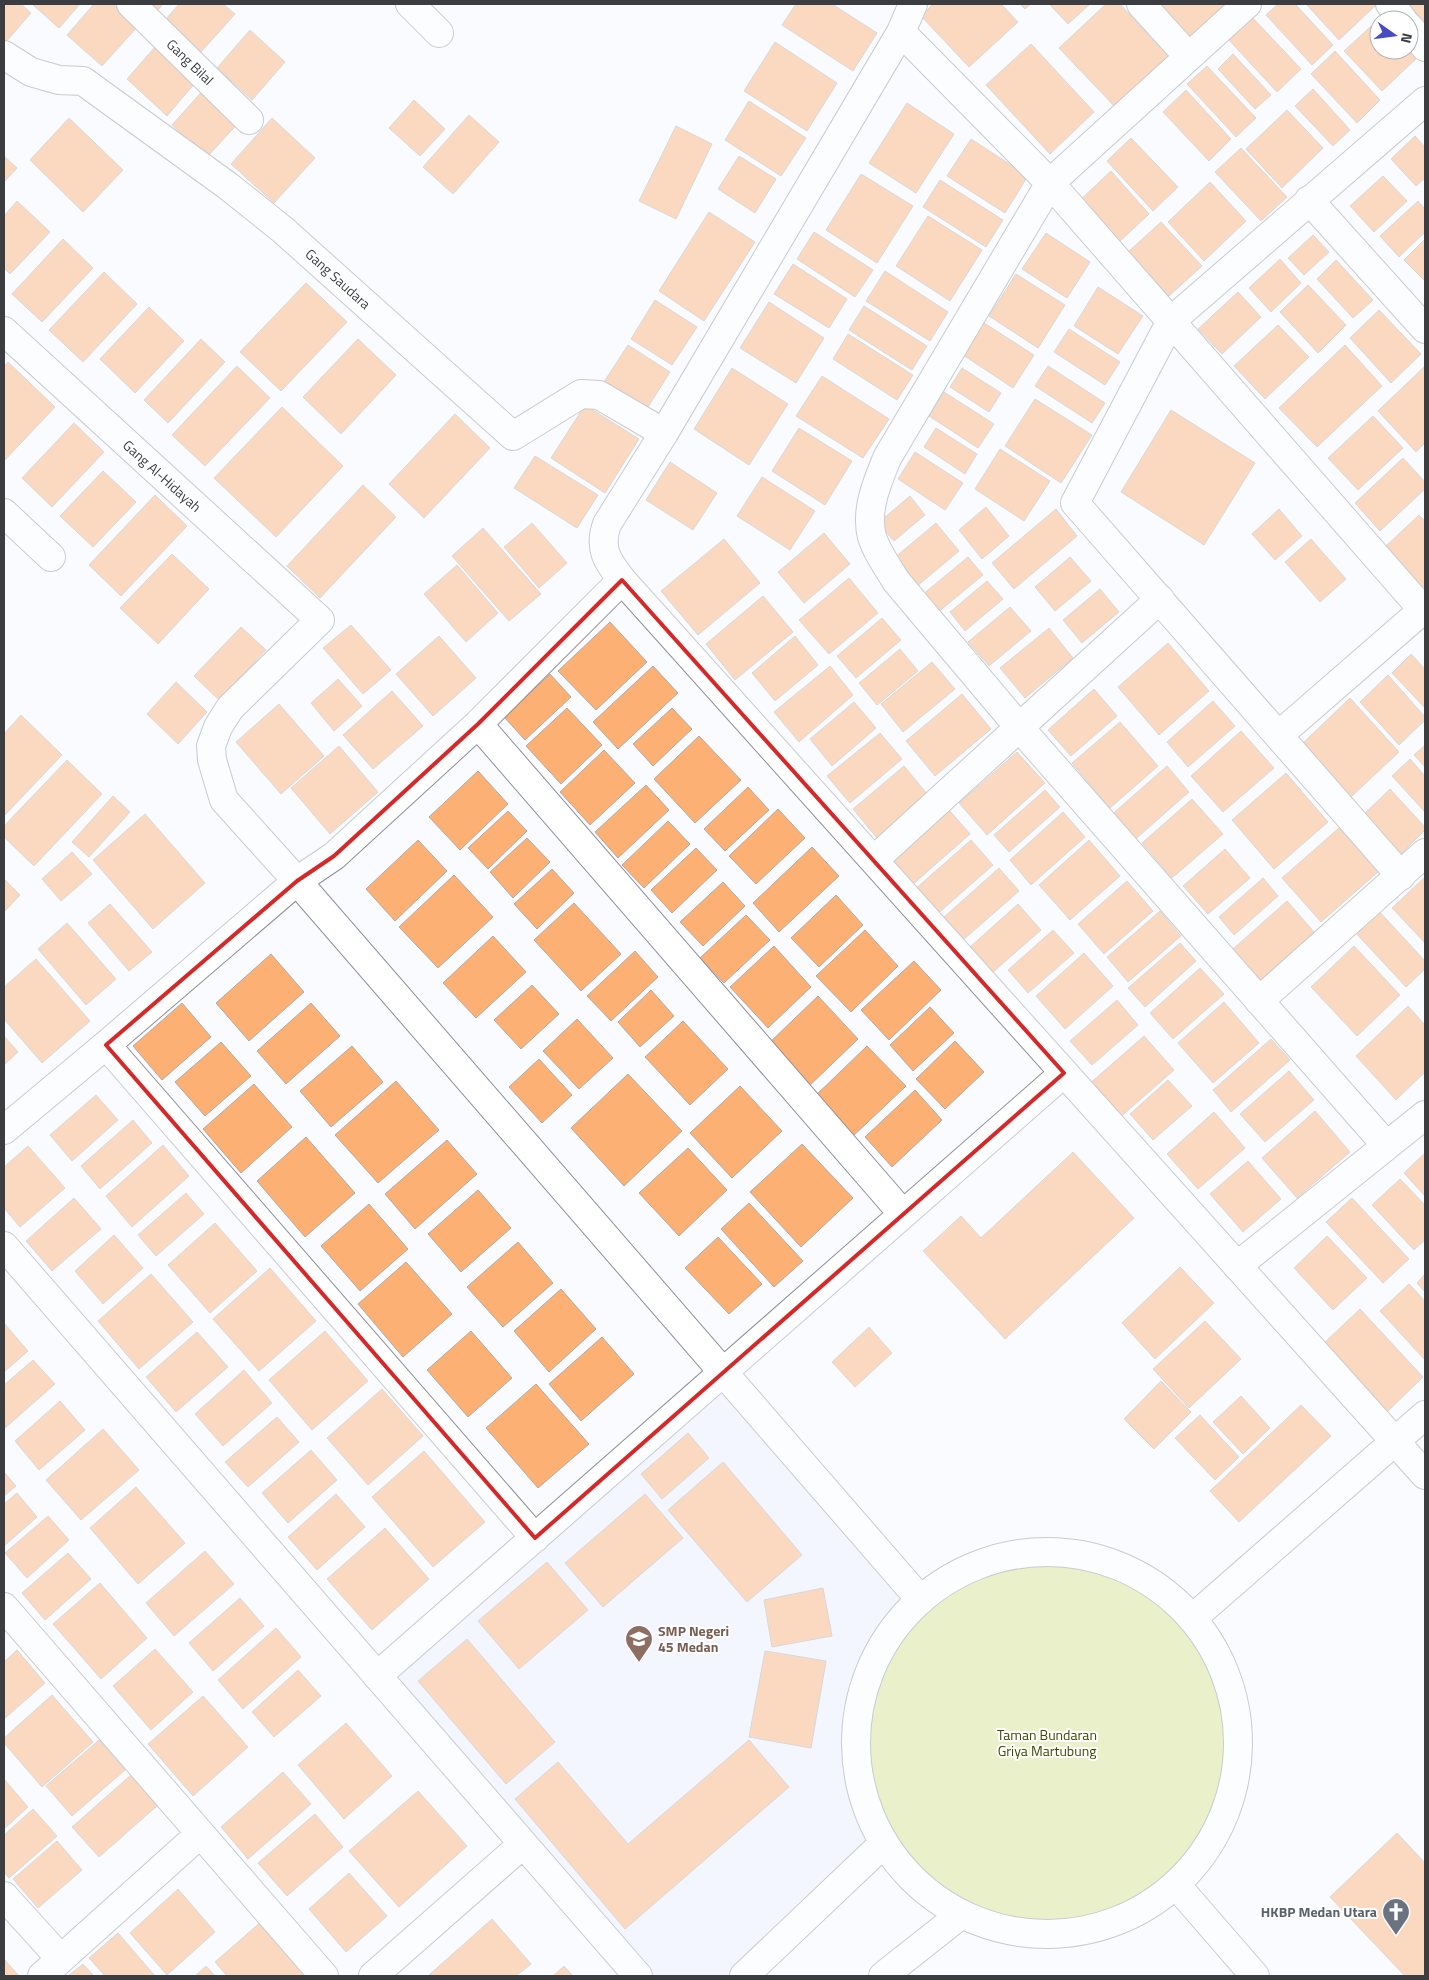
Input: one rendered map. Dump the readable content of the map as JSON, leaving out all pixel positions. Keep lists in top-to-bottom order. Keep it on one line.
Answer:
{"streets":{"street":["Gang Bilal","Gang Saudara","Gang Al-Hidayah"]},"parks":["Taman Bundaran Griya Martubung"],"places":{"school or university":["SMP Negeri 45 Medan"],"church":["HKBP Medan Utara"]},"north":"right"}
